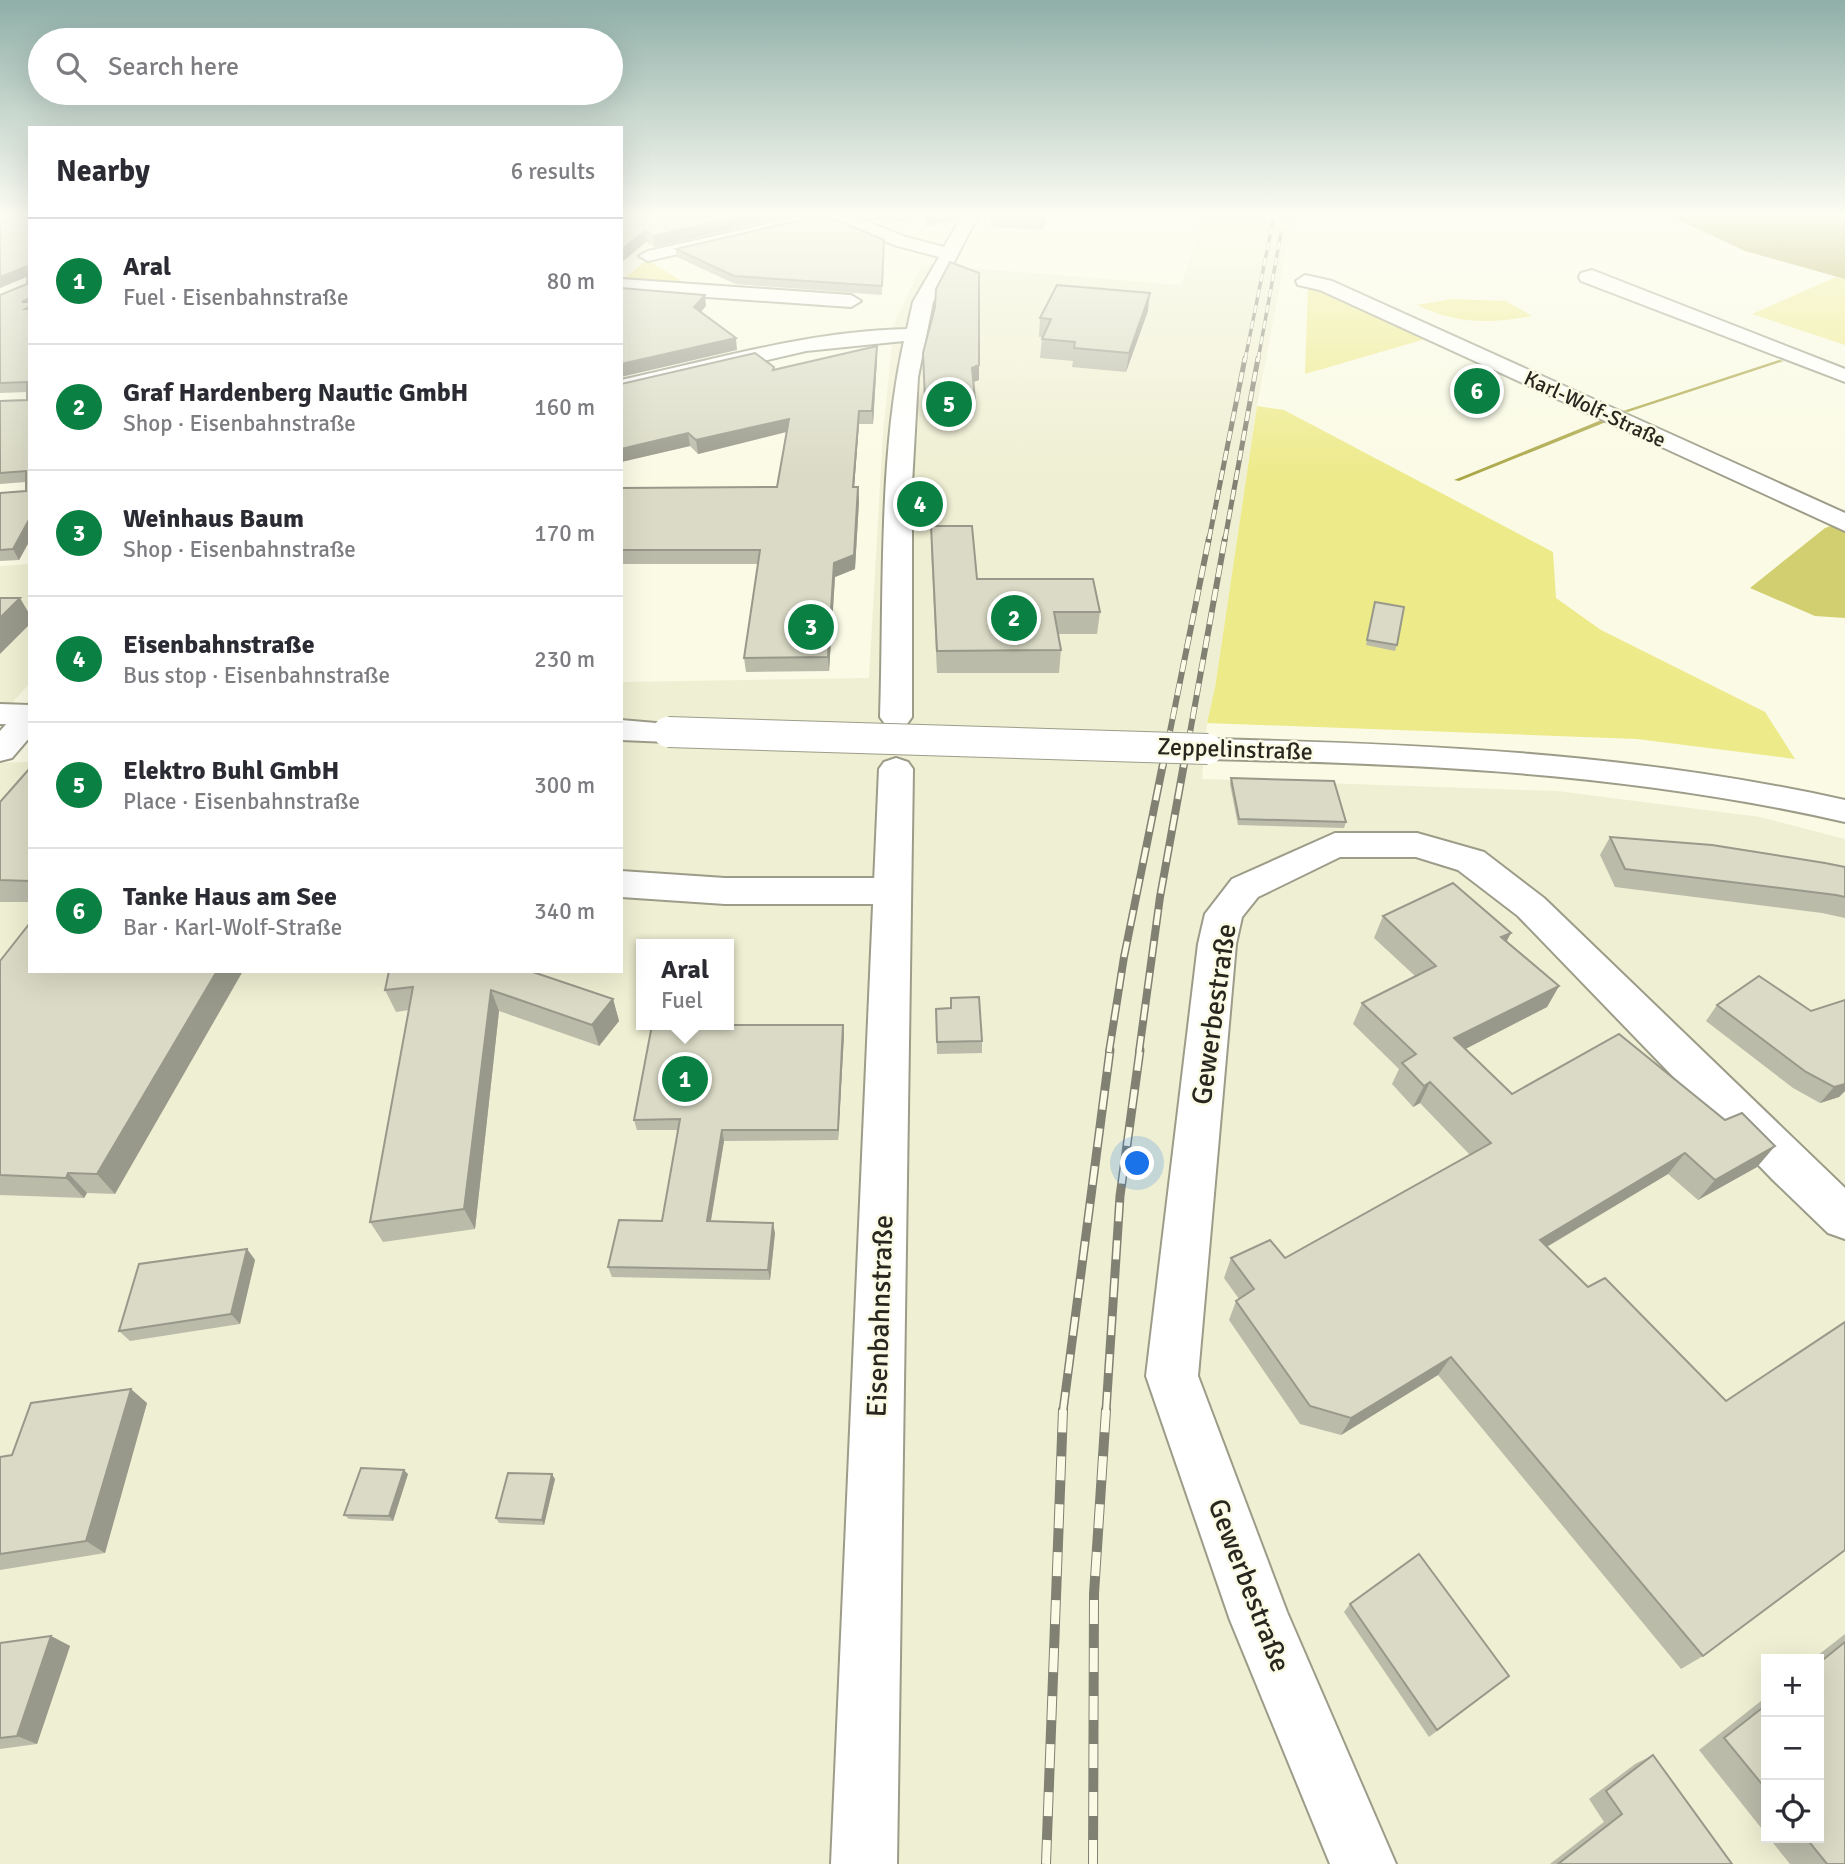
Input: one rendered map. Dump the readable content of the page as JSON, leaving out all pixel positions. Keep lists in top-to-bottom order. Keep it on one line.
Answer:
{"streets":{"street":["Karl-Wolf-Straße","Zeppelinstraße","Gewerbestraße","Eisenbahnstraße"]},"page":{"search":"Search here","heading":["Nearby","6 results"],"list":[{"mark":"1","name":"Aral","note":"Fuel · Eisenbahnstraße","value":"80 m"},{"mark":"2","name":"Graf Hardenberg Nautic GmbH","note":"Shop · Eisenbahnstraße","value":"160 m"},{"mark":"3","name":"Weinhaus Baum","note":"Shop · Eisenbahnstraße","value":"170 m"},{"mark":"4","name":"Eisenbahnstraße","note":"Bus stop · Eisenbahnstraße","value":"230 m"},{"mark":"5","name":"Elektro Buhl GmbH","note":"Place · Eisenbahnstraße","value":"300 m"},{"mark":"6","name":"Tanke Haus am See","note":"Bar · Karl-Wolf-Straße","value":"340 m"}],"pins":["6","5","4","2","3","1"],"popup":["Aral","Fuel"],"map_buttons":["+","−"]}}
